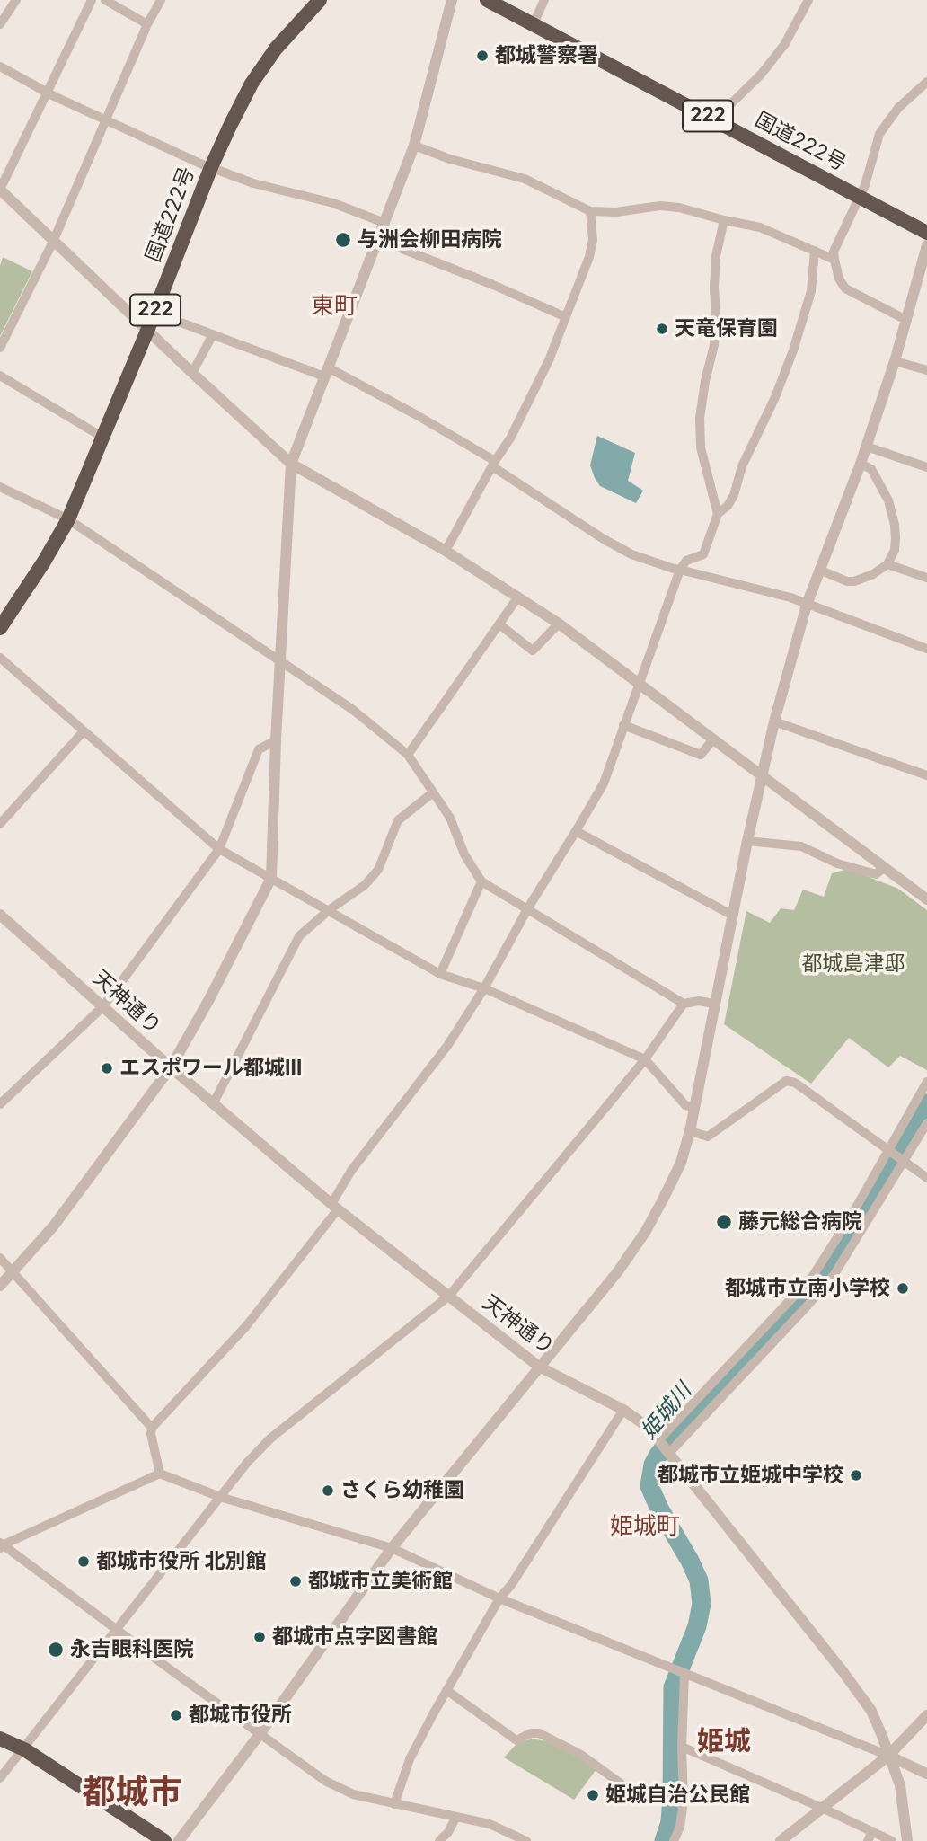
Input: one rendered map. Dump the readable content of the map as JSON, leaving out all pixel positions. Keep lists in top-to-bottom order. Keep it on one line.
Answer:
{"streets":{"highway":["222","国道222号"],"street":["天神通り"]},"districts":["東町","姫城町","姫城","都城市"],"water":["姫城川"],"parks":["都城島津邸"],"places":["都城警察署","与洲会柳田病院","天竜保育園","エスポワール都城Ⅲ","藤元総合病院","都城市立南小学校","都城市立姫城中学校","さくら幼稚園","都城市役所 北別館","都城市立美術館","都城市点字図書館","永吉眼科医院","都城市役所","姫城自治公民館"]}
